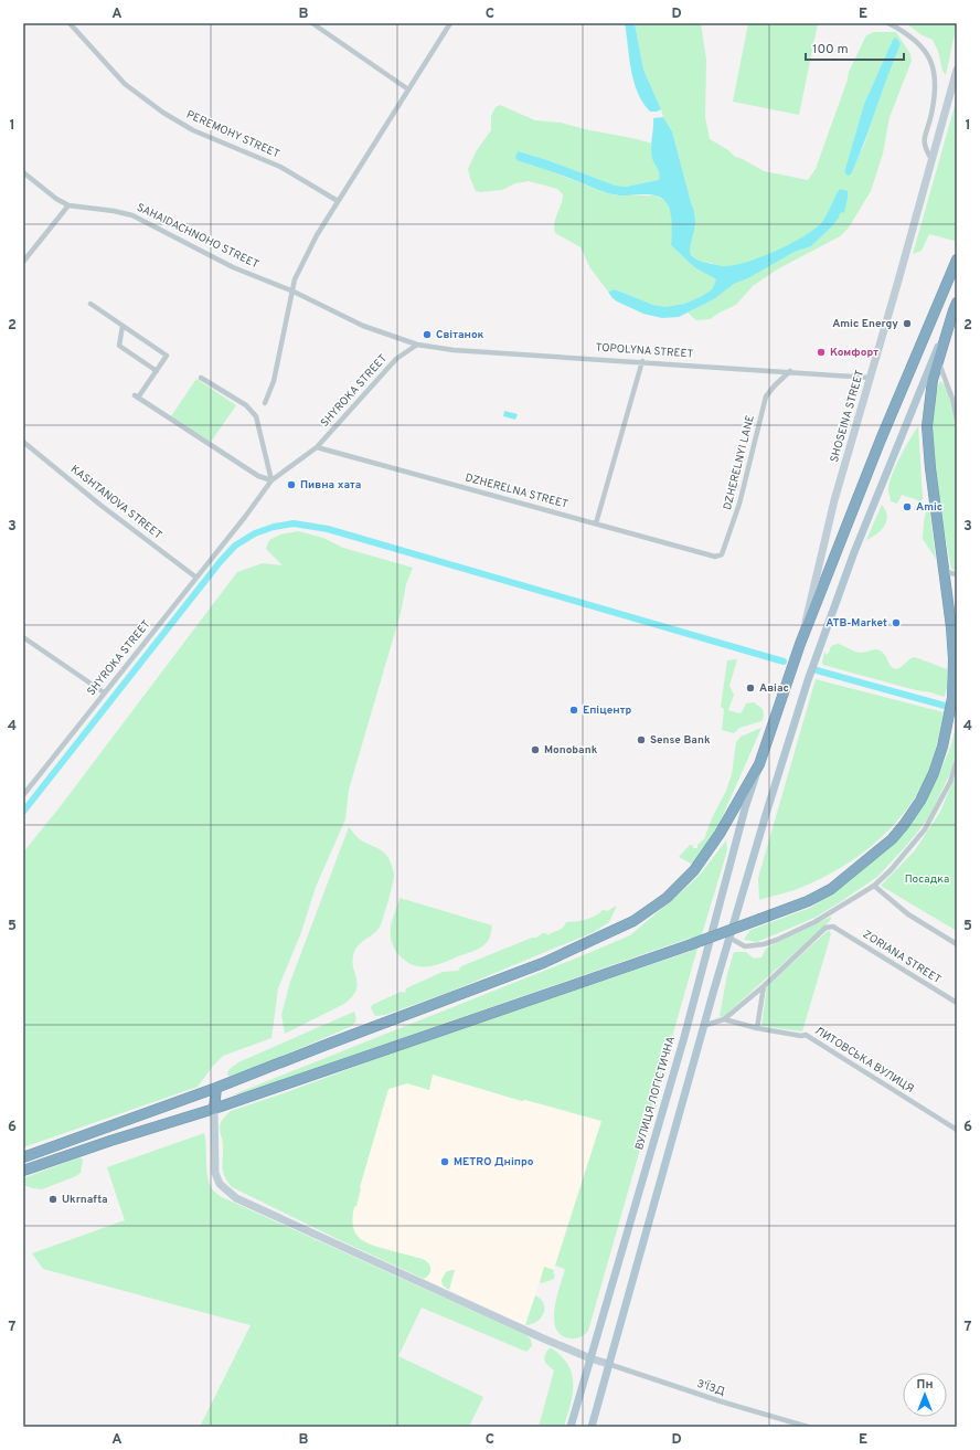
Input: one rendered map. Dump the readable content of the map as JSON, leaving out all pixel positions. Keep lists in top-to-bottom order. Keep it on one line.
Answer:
{"streets":{"main road":["SHOSEINA STREET","ВУЛИЦЯ ЛОГІСТИЧНА"],"street":["PEREMOHY STREET","SAHAIDACHNOHO STREET","TOPOLYNA STREET","SHYROKA STREET","DZHERELNYI LANE","DZHERELNA STREET","KASHTANOVA STREET","ZORIANA STREET","ЛИТОВСЬКА ВУЛИЦЯ","З'ЇЗД"]},"crossings":[["TOPOLYNA STREET","SHYROKA STREET"],["TOPOLYNA STREET","SHOSEINA STREET"],["TOPOLYNA STREET","DZHERELNYI LANE"],["SHYROKA STREET","DZHERELNA STREET"],["SHYROKA STREET","KASHTANOVA STREET"],["DZHERELNYI LANE","DZHERELNA STREET"]],"parks":["Посадка"],"places":["Amic Energy","Світанок","Комфорт","Пивна хата","Amic","ATB-Market","Авіас","Епіцентр","Sense Bank","Monobank","METRO Дніпро","Ukrnafta"],"scale_bar":"100 m","north":"top","grid":{"columns":["A","B","C","D","E"],"rows":["1","2","3","4","5","6","7"]}}
